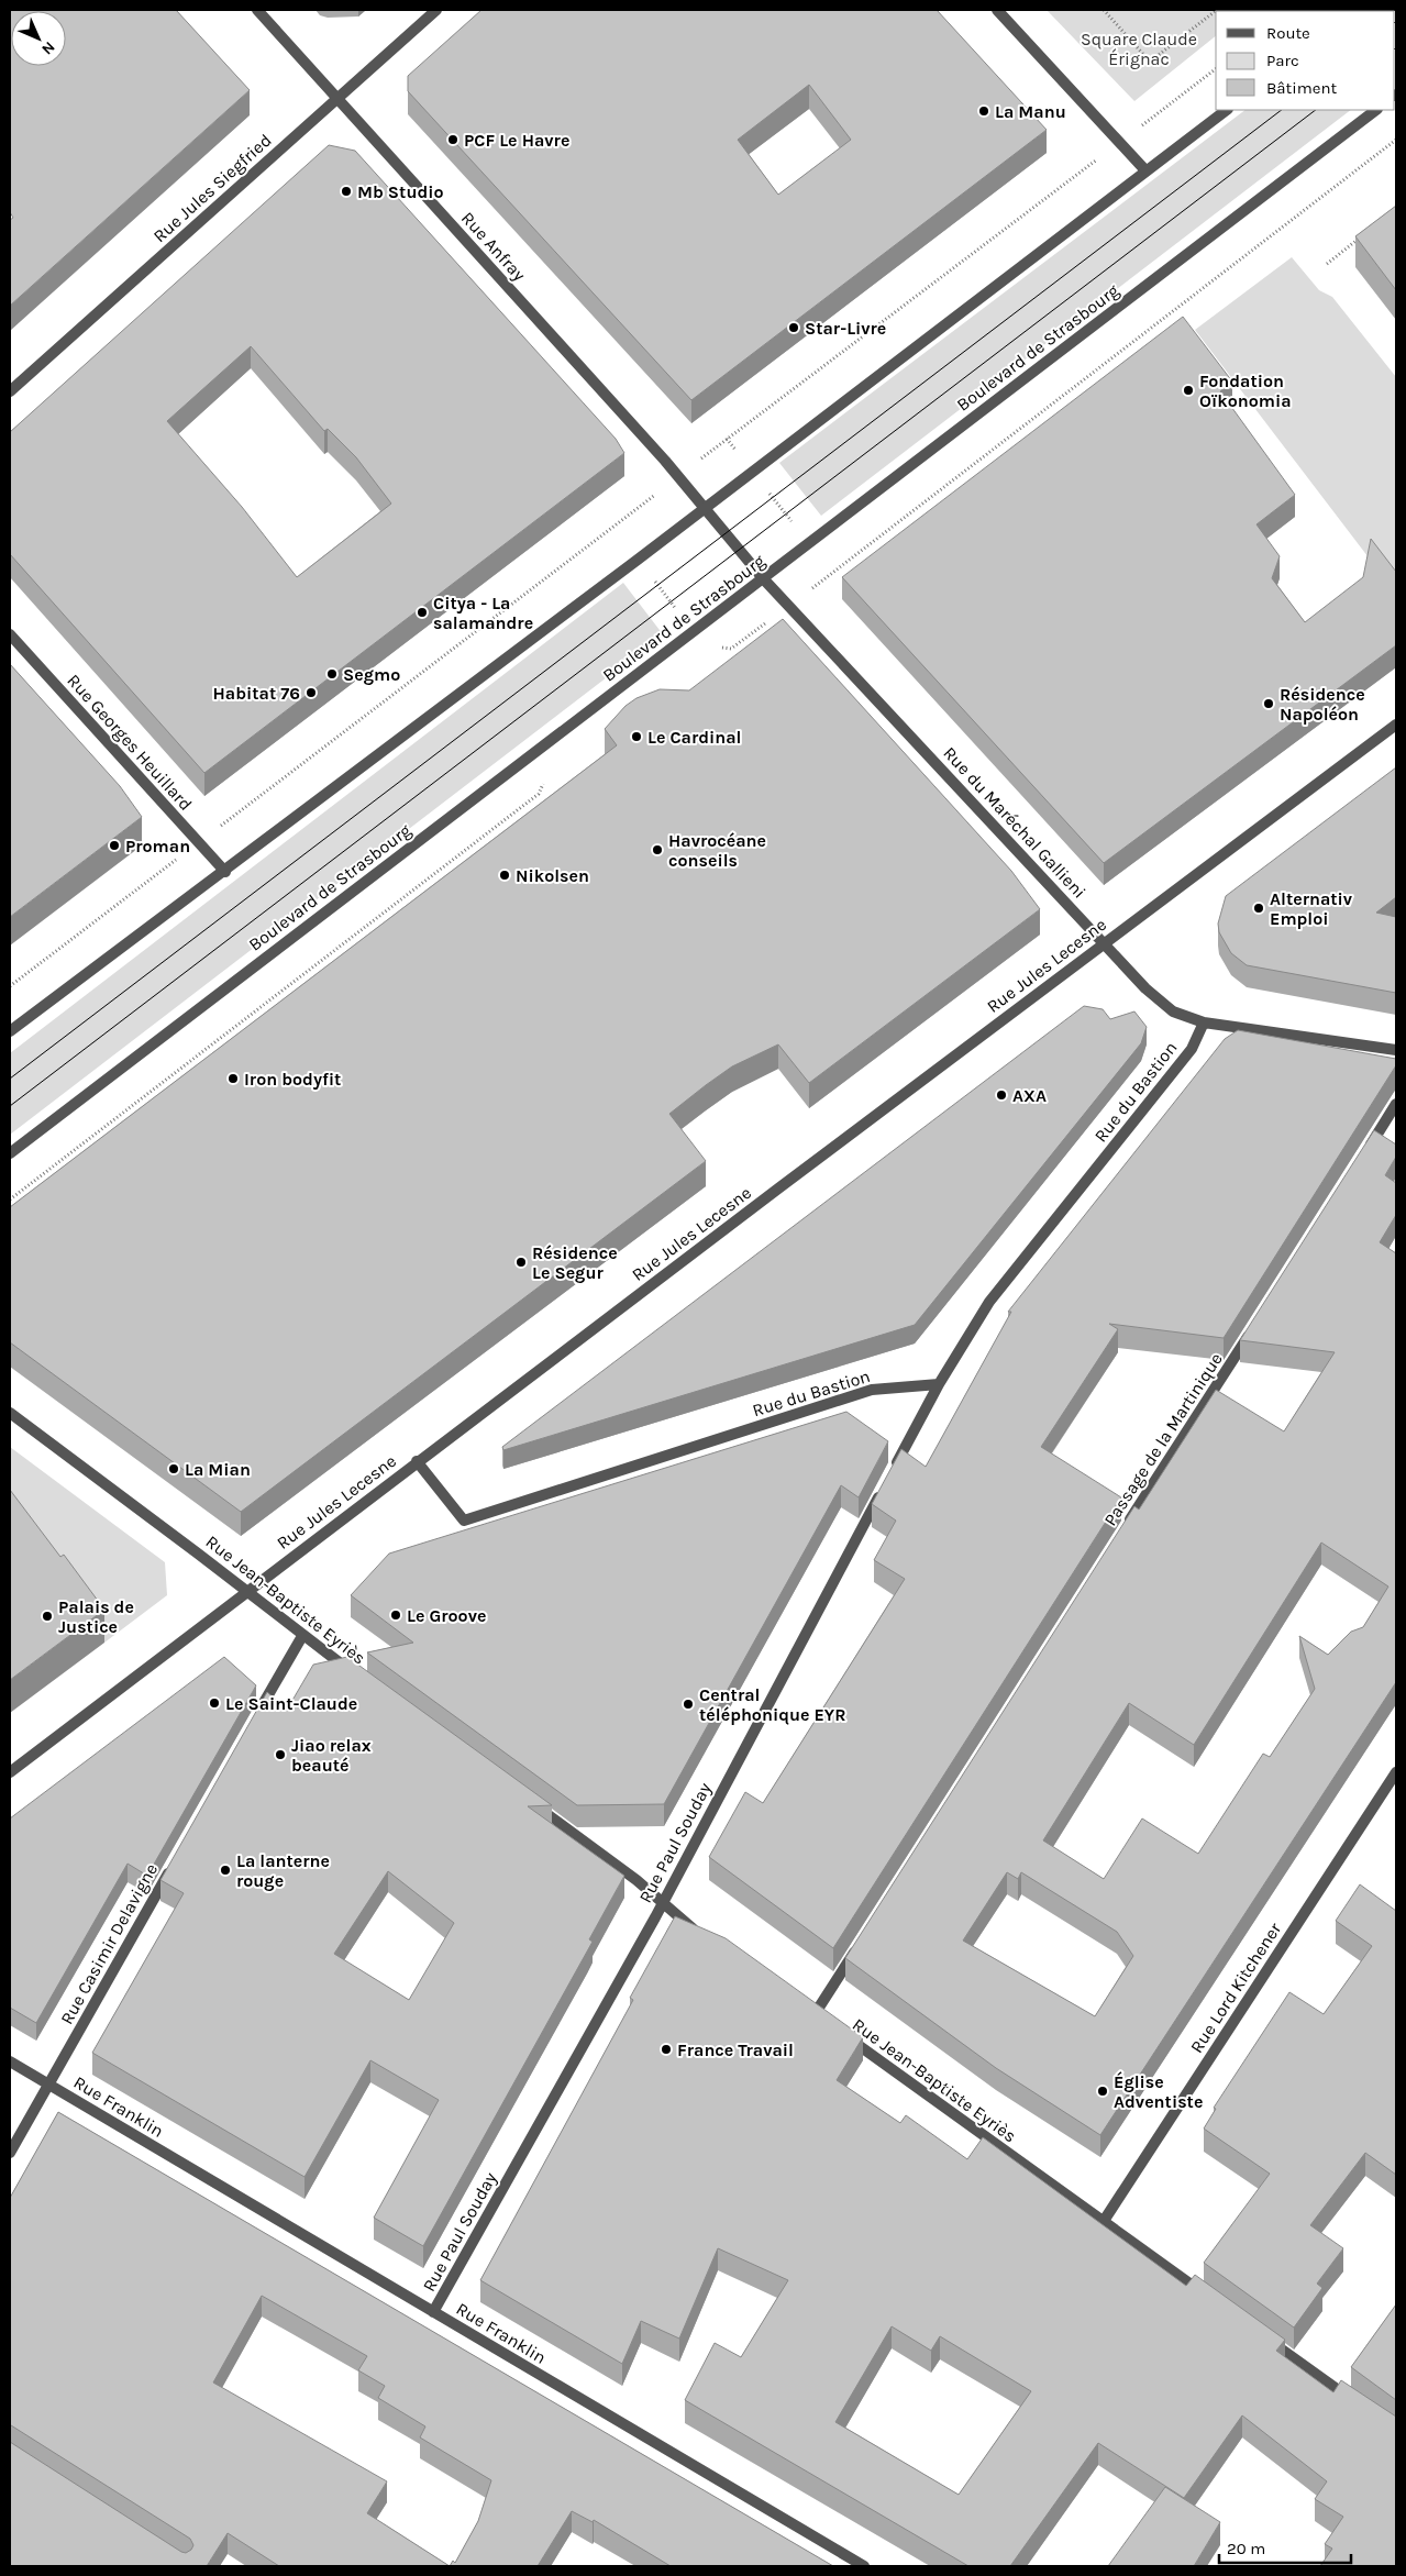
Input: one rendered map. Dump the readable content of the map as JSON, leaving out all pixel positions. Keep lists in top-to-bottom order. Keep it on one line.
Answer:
{"streets":{"street":["Rue Jules Siegfried","Rue Anfray","Boulevard de Strasbourg","Rue Georges Heuillard","Rue du Maréchal Gallieni","Rue Jules Lecesne","Rue du Bastion","Passage de la Martinique","Rue Jean-Baptiste Eyriès","Rue Paul Souday","Rue Casimir Delavigne","Rue Lord Kitchener","Rue Franklin"]},"crossings":[["Rue Jules Siegfried","Rue Anfray"],["Rue Anfray","Rue du Maréchal Gallieni"],["Boulevard de Strasbourg","Rue du Maréchal Gallieni"],["Rue du Maréchal Gallieni","Rue Jules Lecesne"],["Rue du Maréchal Gallieni","Rue du Bastion"],["Rue Jules Lecesne","Rue du Bastion"],["Rue Jules Lecesne","Rue Jean-Baptiste Eyriès"],["Rue Jean-Baptiste Eyriès","Rue Lord Kitchener"],["Rue Paul Souday","Rue Franklin"],["Rue Casimir Delavigne","Rue Franklin"]],"parks":["Square Claude Érignac"],"places":["La Manu","PCF Le Havre","Mb Studio","Star-Livre","Fondation Oïkonomia","Citya - La salamandre","Segmo","Habitat 76","Résidence Napoléon","Le Cardinal","Proman","Havrocéane conseils","Nikolsen","Alternativ Emploi","Iron bodyfit","AXA","Résidence Le Segur","La Mian","Le Groove","Palais de Justice","Le Saint-Claude","Central téléphonique EYR","Jiao relax beauté","La lanterne rouge","France Travail","Église Adventiste"],"legend":["Route","Parc","Bâtiment"],"scale_bar":"20 m","north":"bottom right"}
